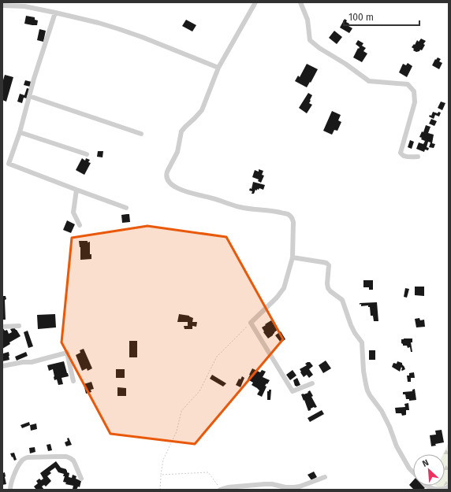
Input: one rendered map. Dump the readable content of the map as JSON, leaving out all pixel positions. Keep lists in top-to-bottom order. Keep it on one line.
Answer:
{"scale_bar":"100 m","north":"top left"}
